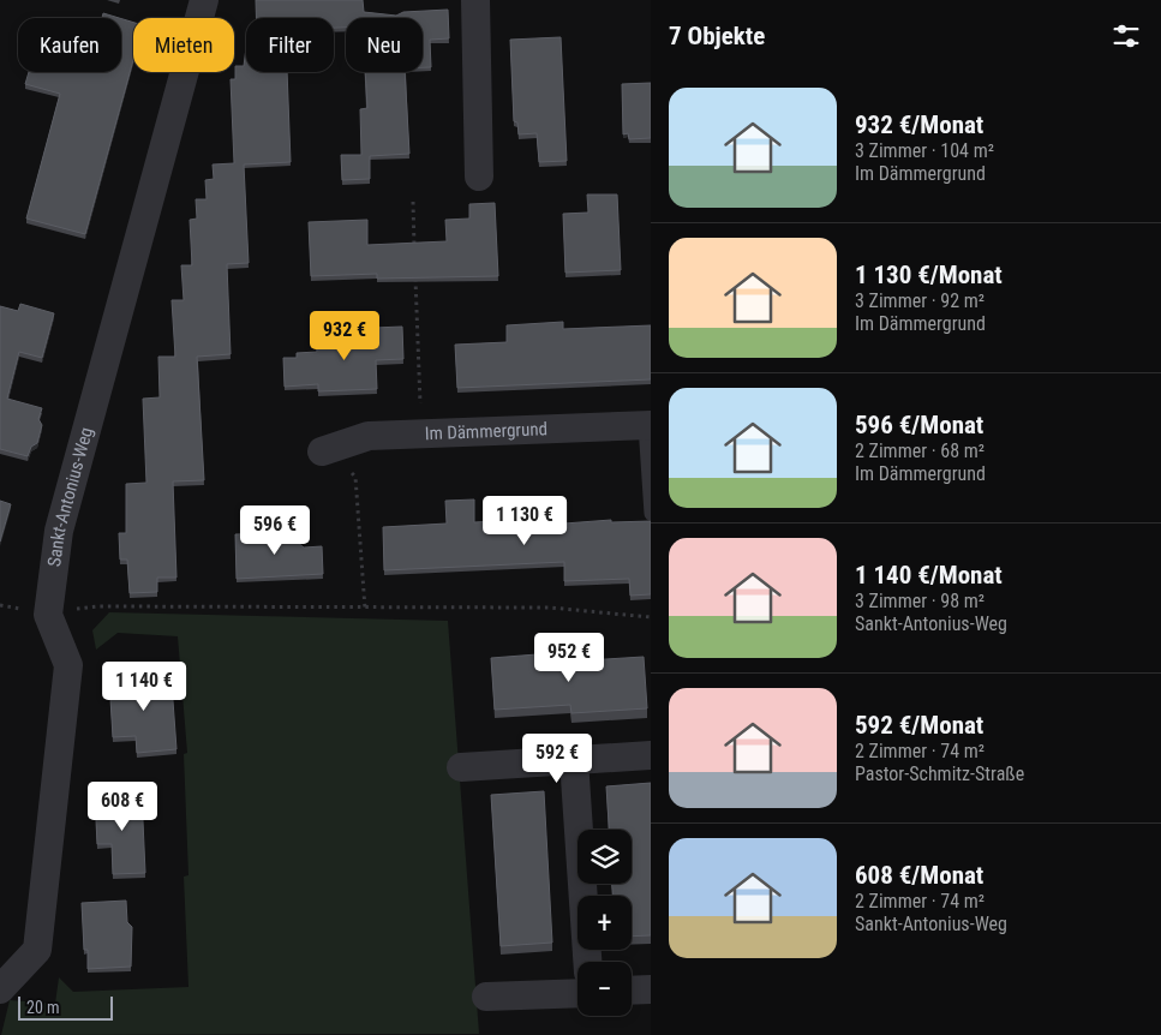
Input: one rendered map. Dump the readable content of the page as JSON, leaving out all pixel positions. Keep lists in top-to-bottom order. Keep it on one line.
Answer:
{"streets":{"street":["Im Dämmergrund","Sankt-Antonius-Weg"]},"scale_bar":"20 m","page":{"heading":"7 Objekte","chip":["Kaufen","Mieten","Filter","Neu"],"list":[{"name":"932 €/Monat","note":"3 Zimmer · 104 m² · Im Dämmergrund"},{"name":"1 130 €/Monat","note":"3 Zimmer · 92 m² · Im Dämmergrund"},{"name":"596 €/Monat","note":"2 Zimmer · 68 m² · Im Dämmergrund"},{"name":"1 140 €/Monat","note":"3 Zimmer · 98 m² · Sankt-Antonius-Weg"},{"name":"592 €/Monat","note":"2 Zimmer · 74 m² · Pastor-Schmitz-Straße"},{"name":"608 €/Monat","note":"2 Zimmer · 74 m² · Sankt-Antonius-Weg"}],"price":["932 €","1 130 €","596 €","952 €","1 140 €","592 €","608 €"],"map_buttons":["+","−"],"scale":"20 m"}}
